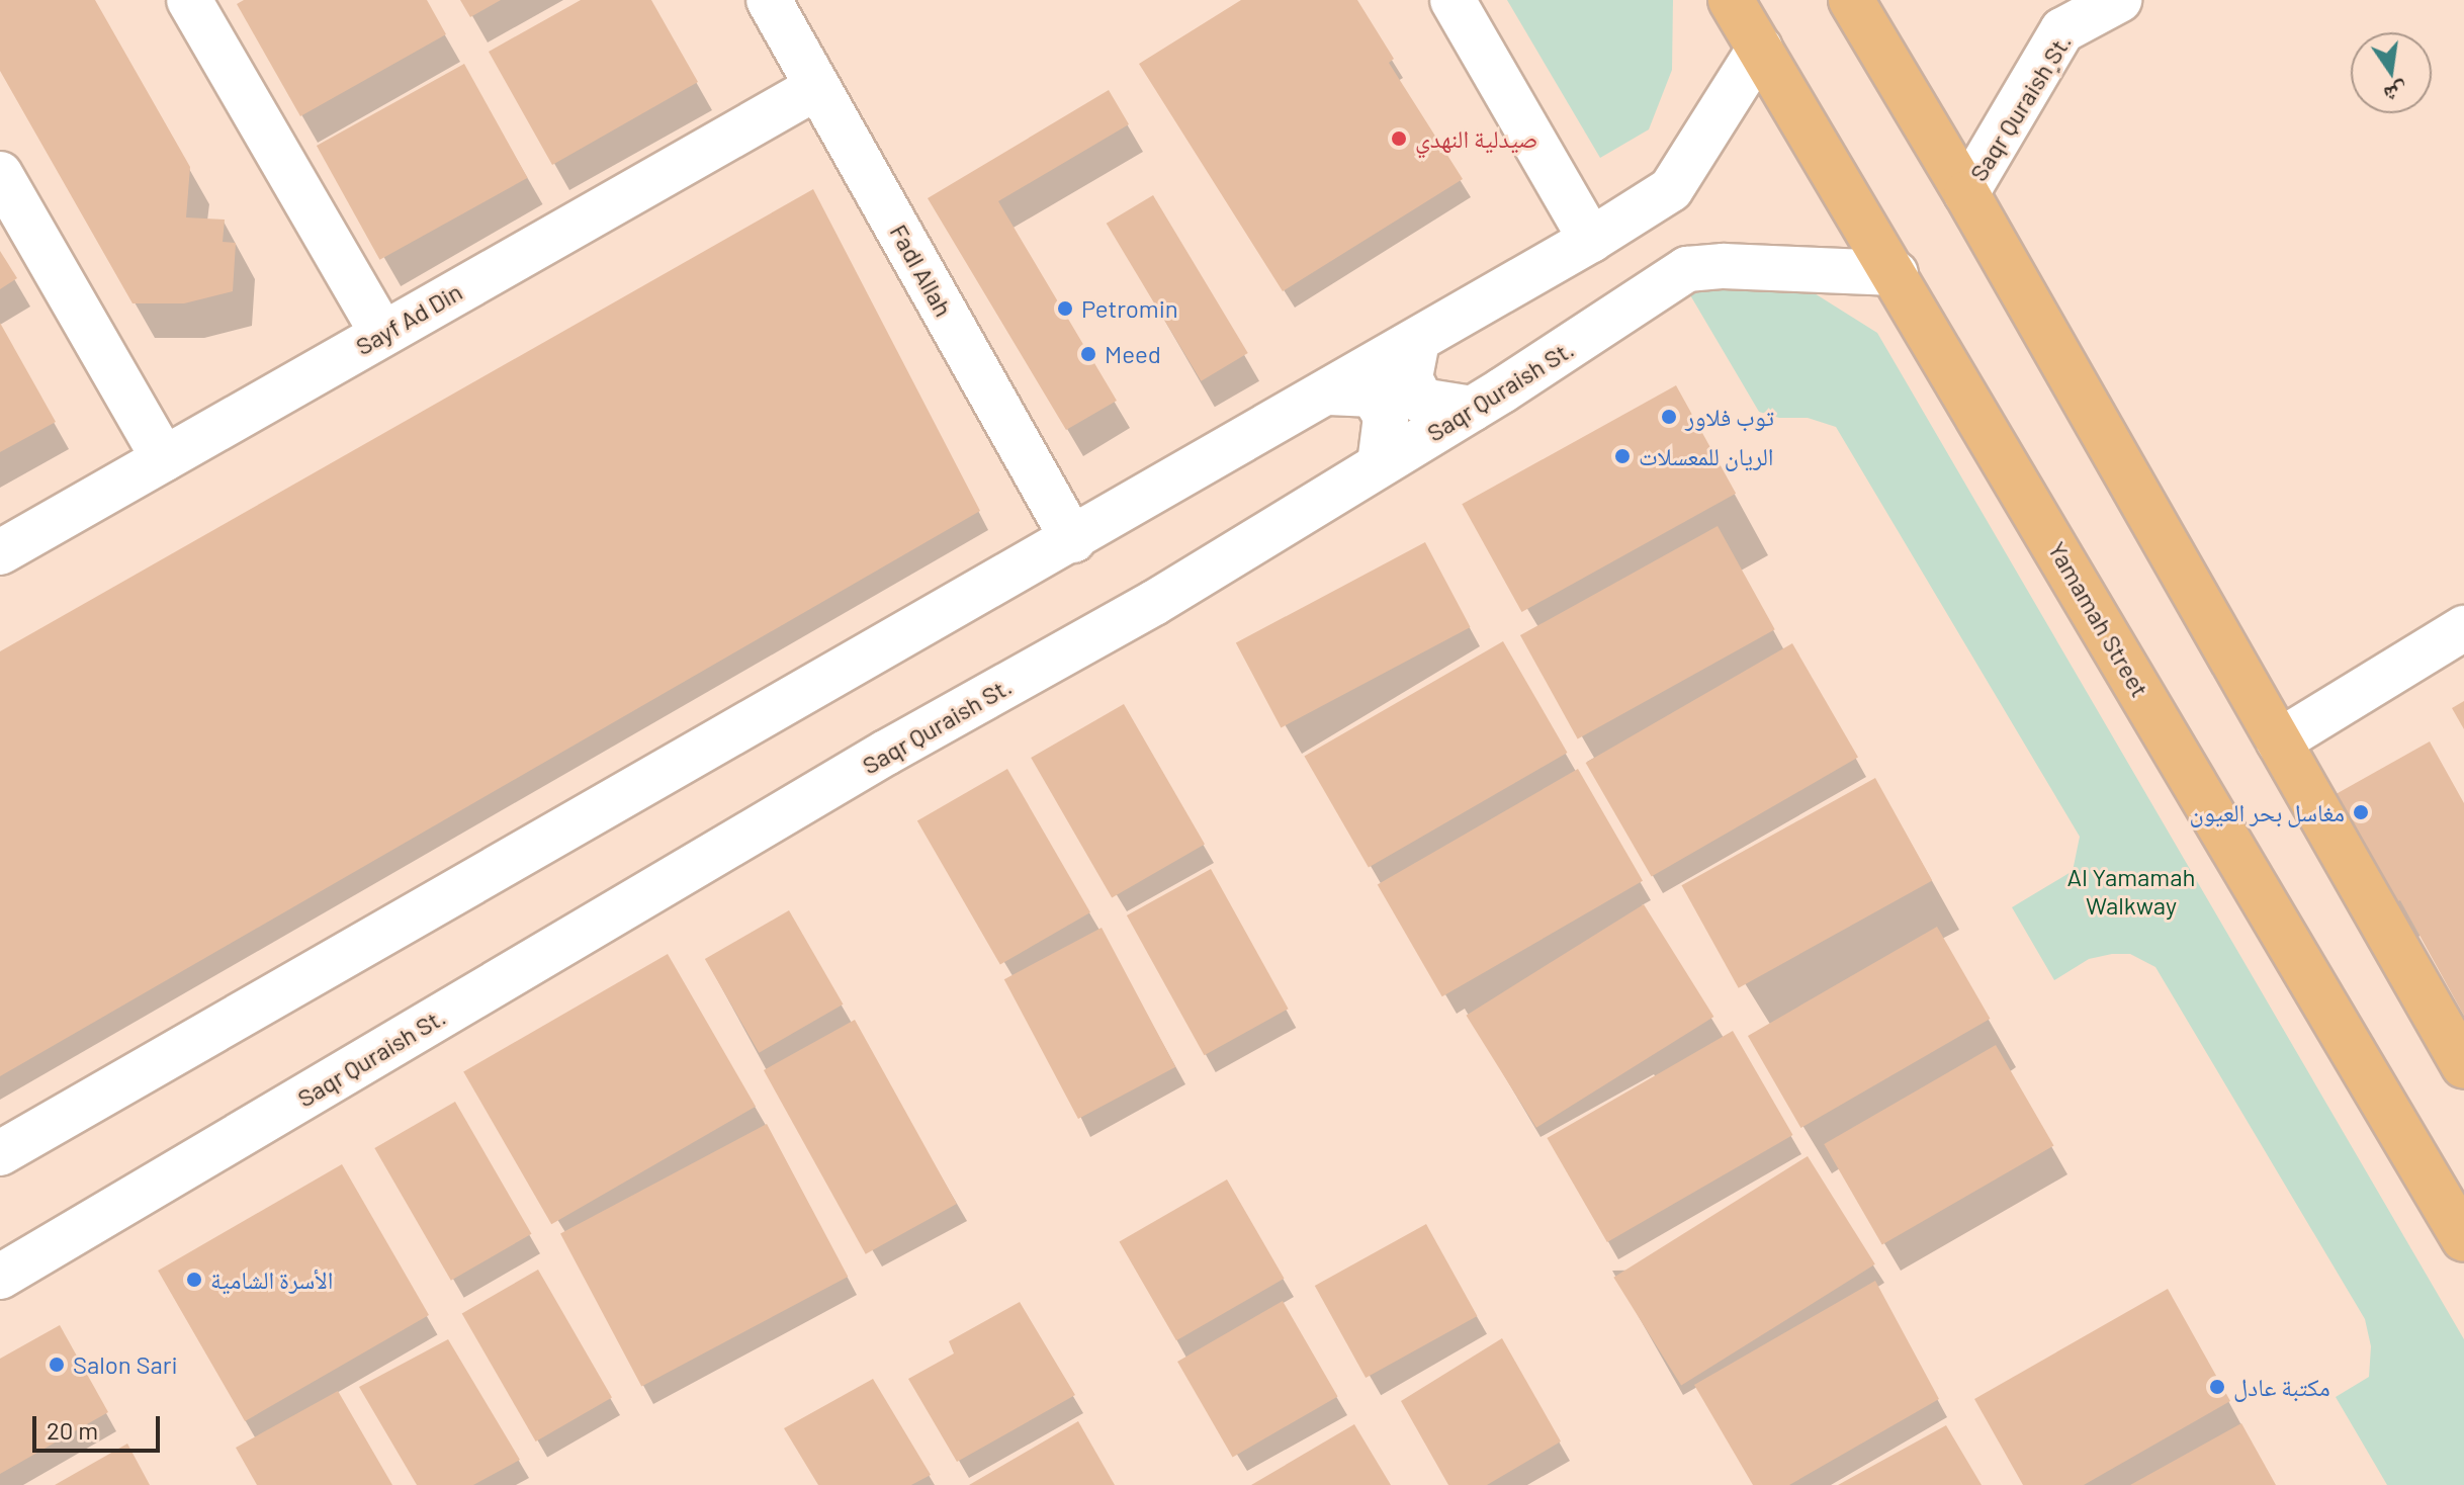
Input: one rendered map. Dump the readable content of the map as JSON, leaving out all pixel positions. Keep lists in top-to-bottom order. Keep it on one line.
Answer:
{"streets":{"main road":["Yamamah Street"],"street":["Saqr Quraish ٍSt.","Fadl Allah","Sayf Ad Din","Saqr Quraish St."]},"crossings":[["Fadl Allah","Sayf Ad Din"],["Saqr Quraish St.","Yamamah Street"]],"parks":["Al Yamamah Walkway"],"places":["صيدلية النهدي","Petromin","Meed","توب فلاور","الريان للمعسلات","مغاسل بحر العيون","الأسرة الشامية","Salon Sari","مكتبة عادل"],"scale_bar":"20 m","north":"bottom"}
